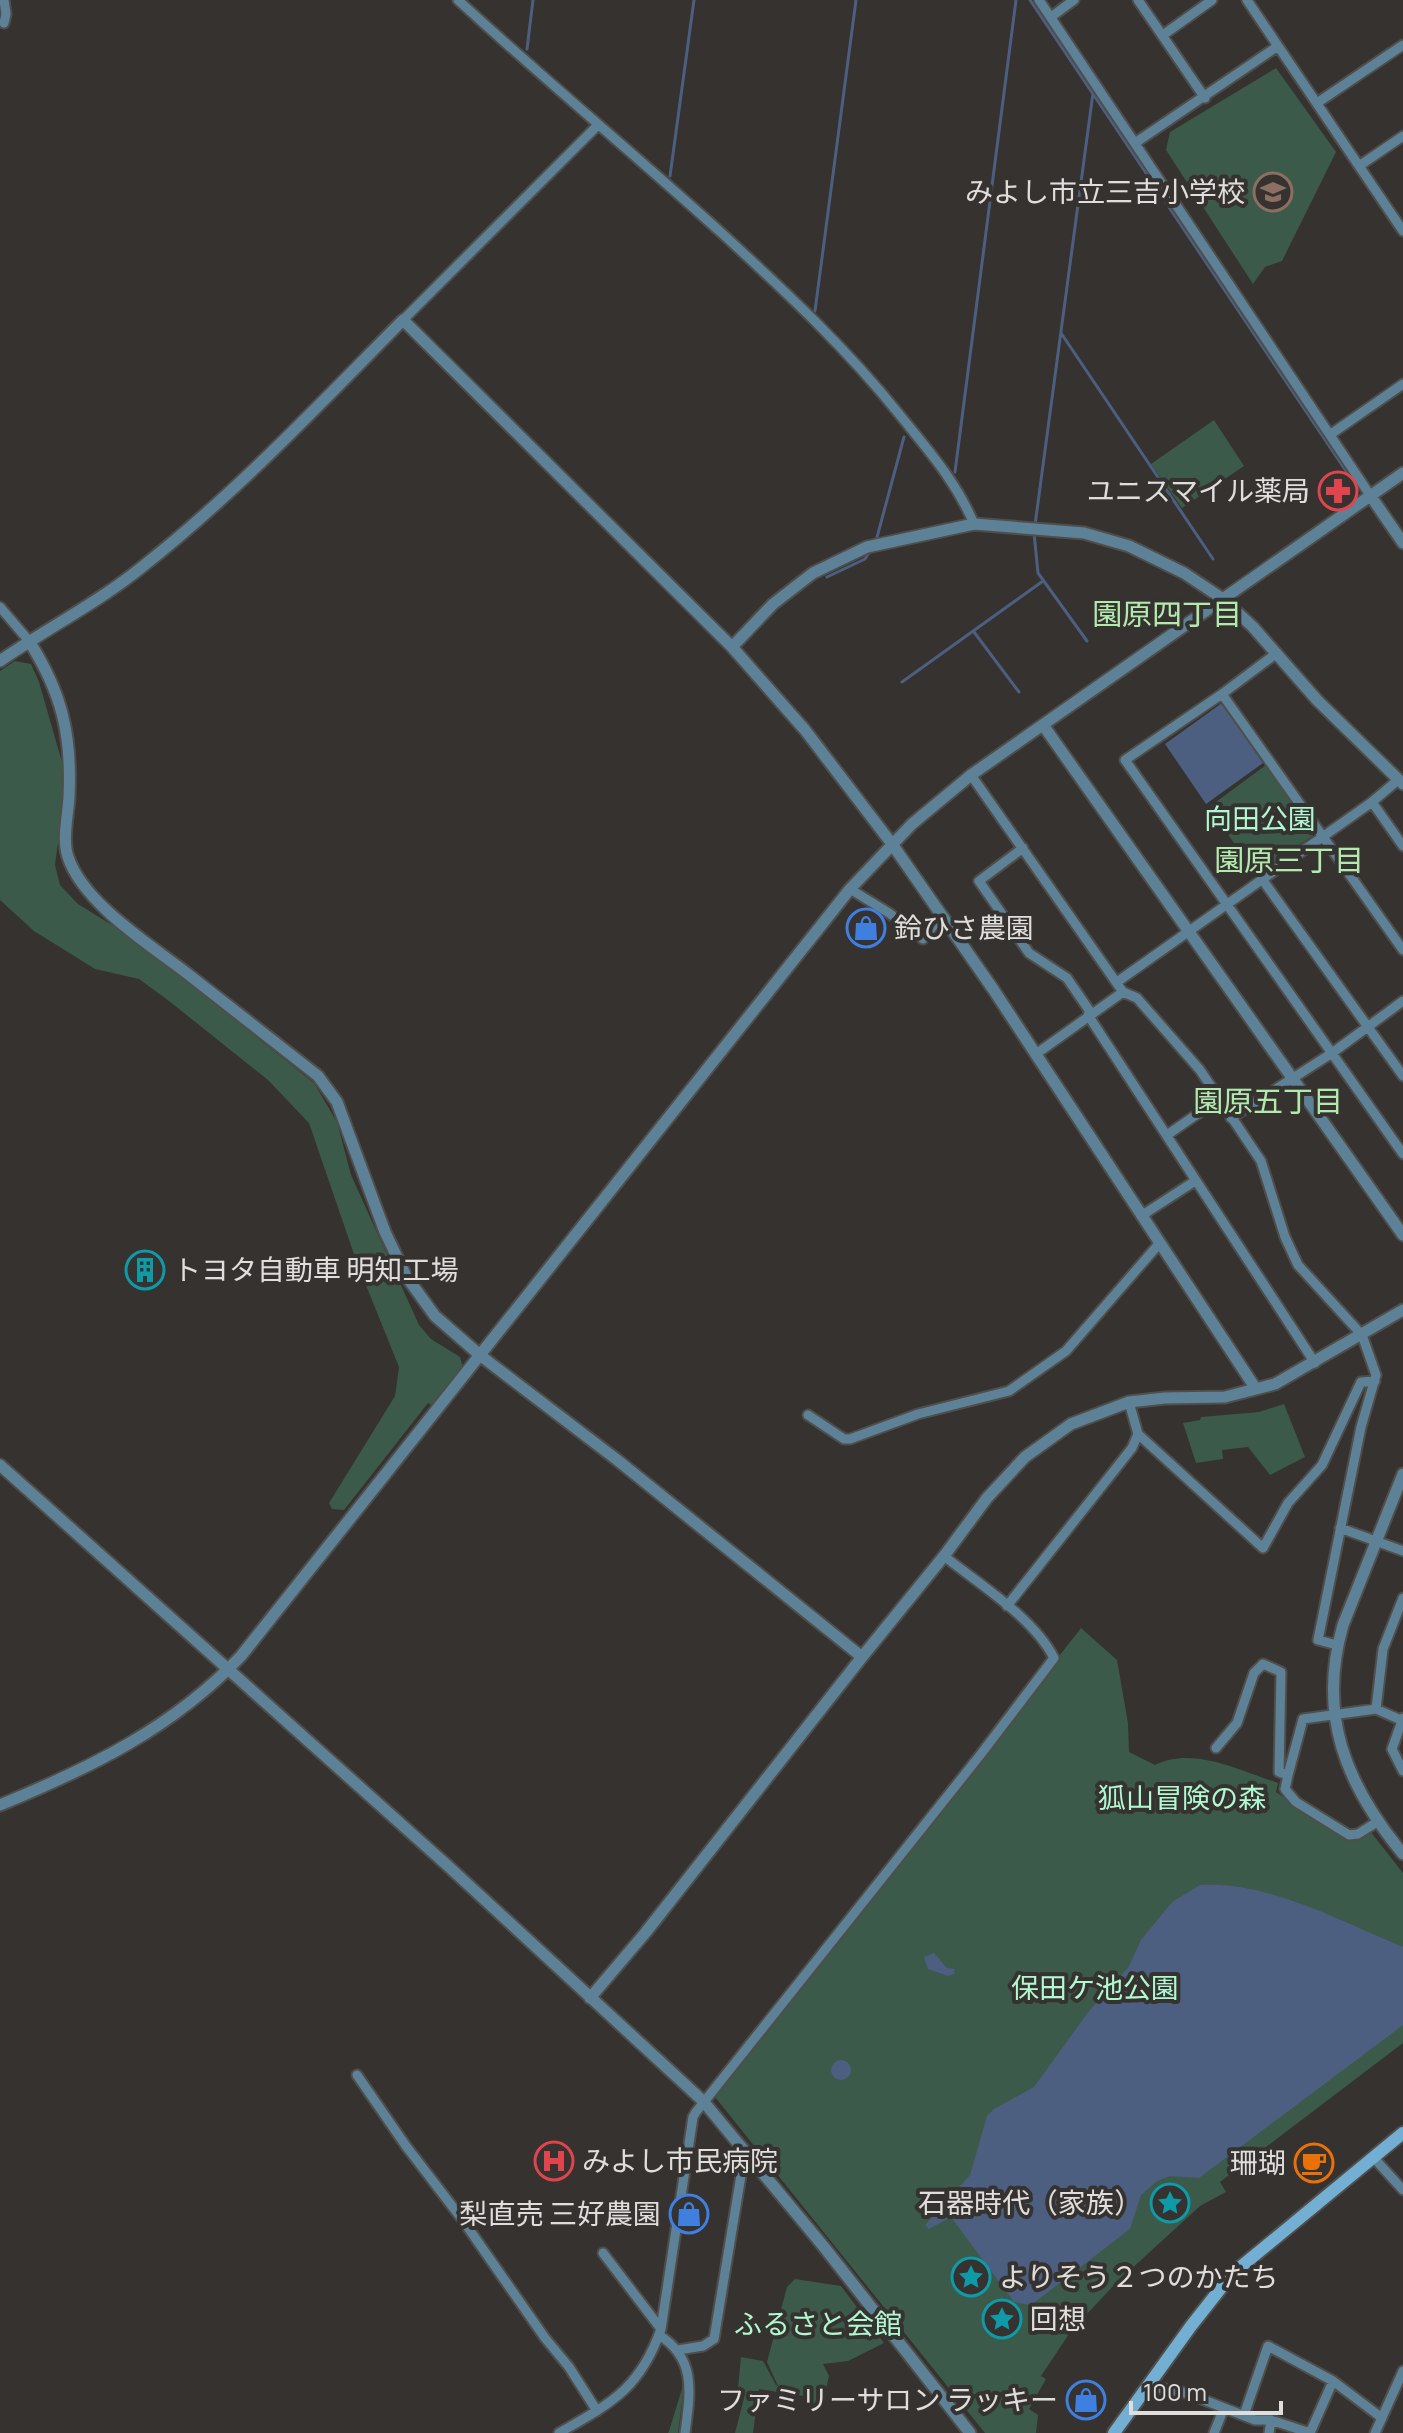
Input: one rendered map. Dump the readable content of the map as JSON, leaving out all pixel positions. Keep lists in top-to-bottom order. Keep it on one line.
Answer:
{"districts":["園原四丁目","園原三丁目","園原五丁目"],"parks":["向田公園","狐山冒険の森","保田ケ池公園","ふるさと会館"],"places":{"school or university":["みよし市立三吉小学校"],"pharmacy":["ユニスマイル薬局"],"shop":["鈴ひさ農園","梨直売 三好農園","ファミリーサロン ラッキー"],"building":["トヨタ自動車 明知工場"],"hospital":["みよし市民病院"],"cafe":["珊瑚"],"place":["石器時代（家族）","よりそう２つのかたち","回想"]},"scale_bar":"100 m"}
